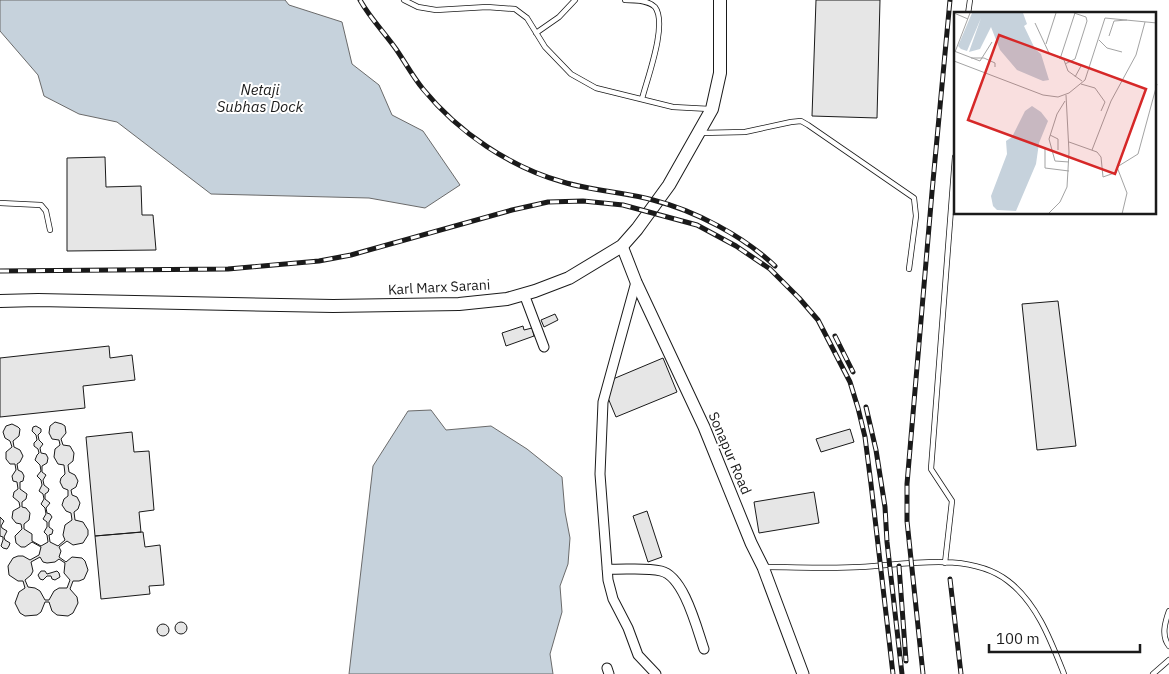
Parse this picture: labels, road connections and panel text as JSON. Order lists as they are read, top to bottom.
{
  "streets": {
    "main road": ["Karl Marx Sarani"],
    "street": ["Sonapur Road"]
  },
  "crossings": [
    ["Karl Marx Sarani", "Sonapur Road"]
  ],
  "water": ["Netaji Subhas Dock"],
  "scale_bar": "100 m"
}
